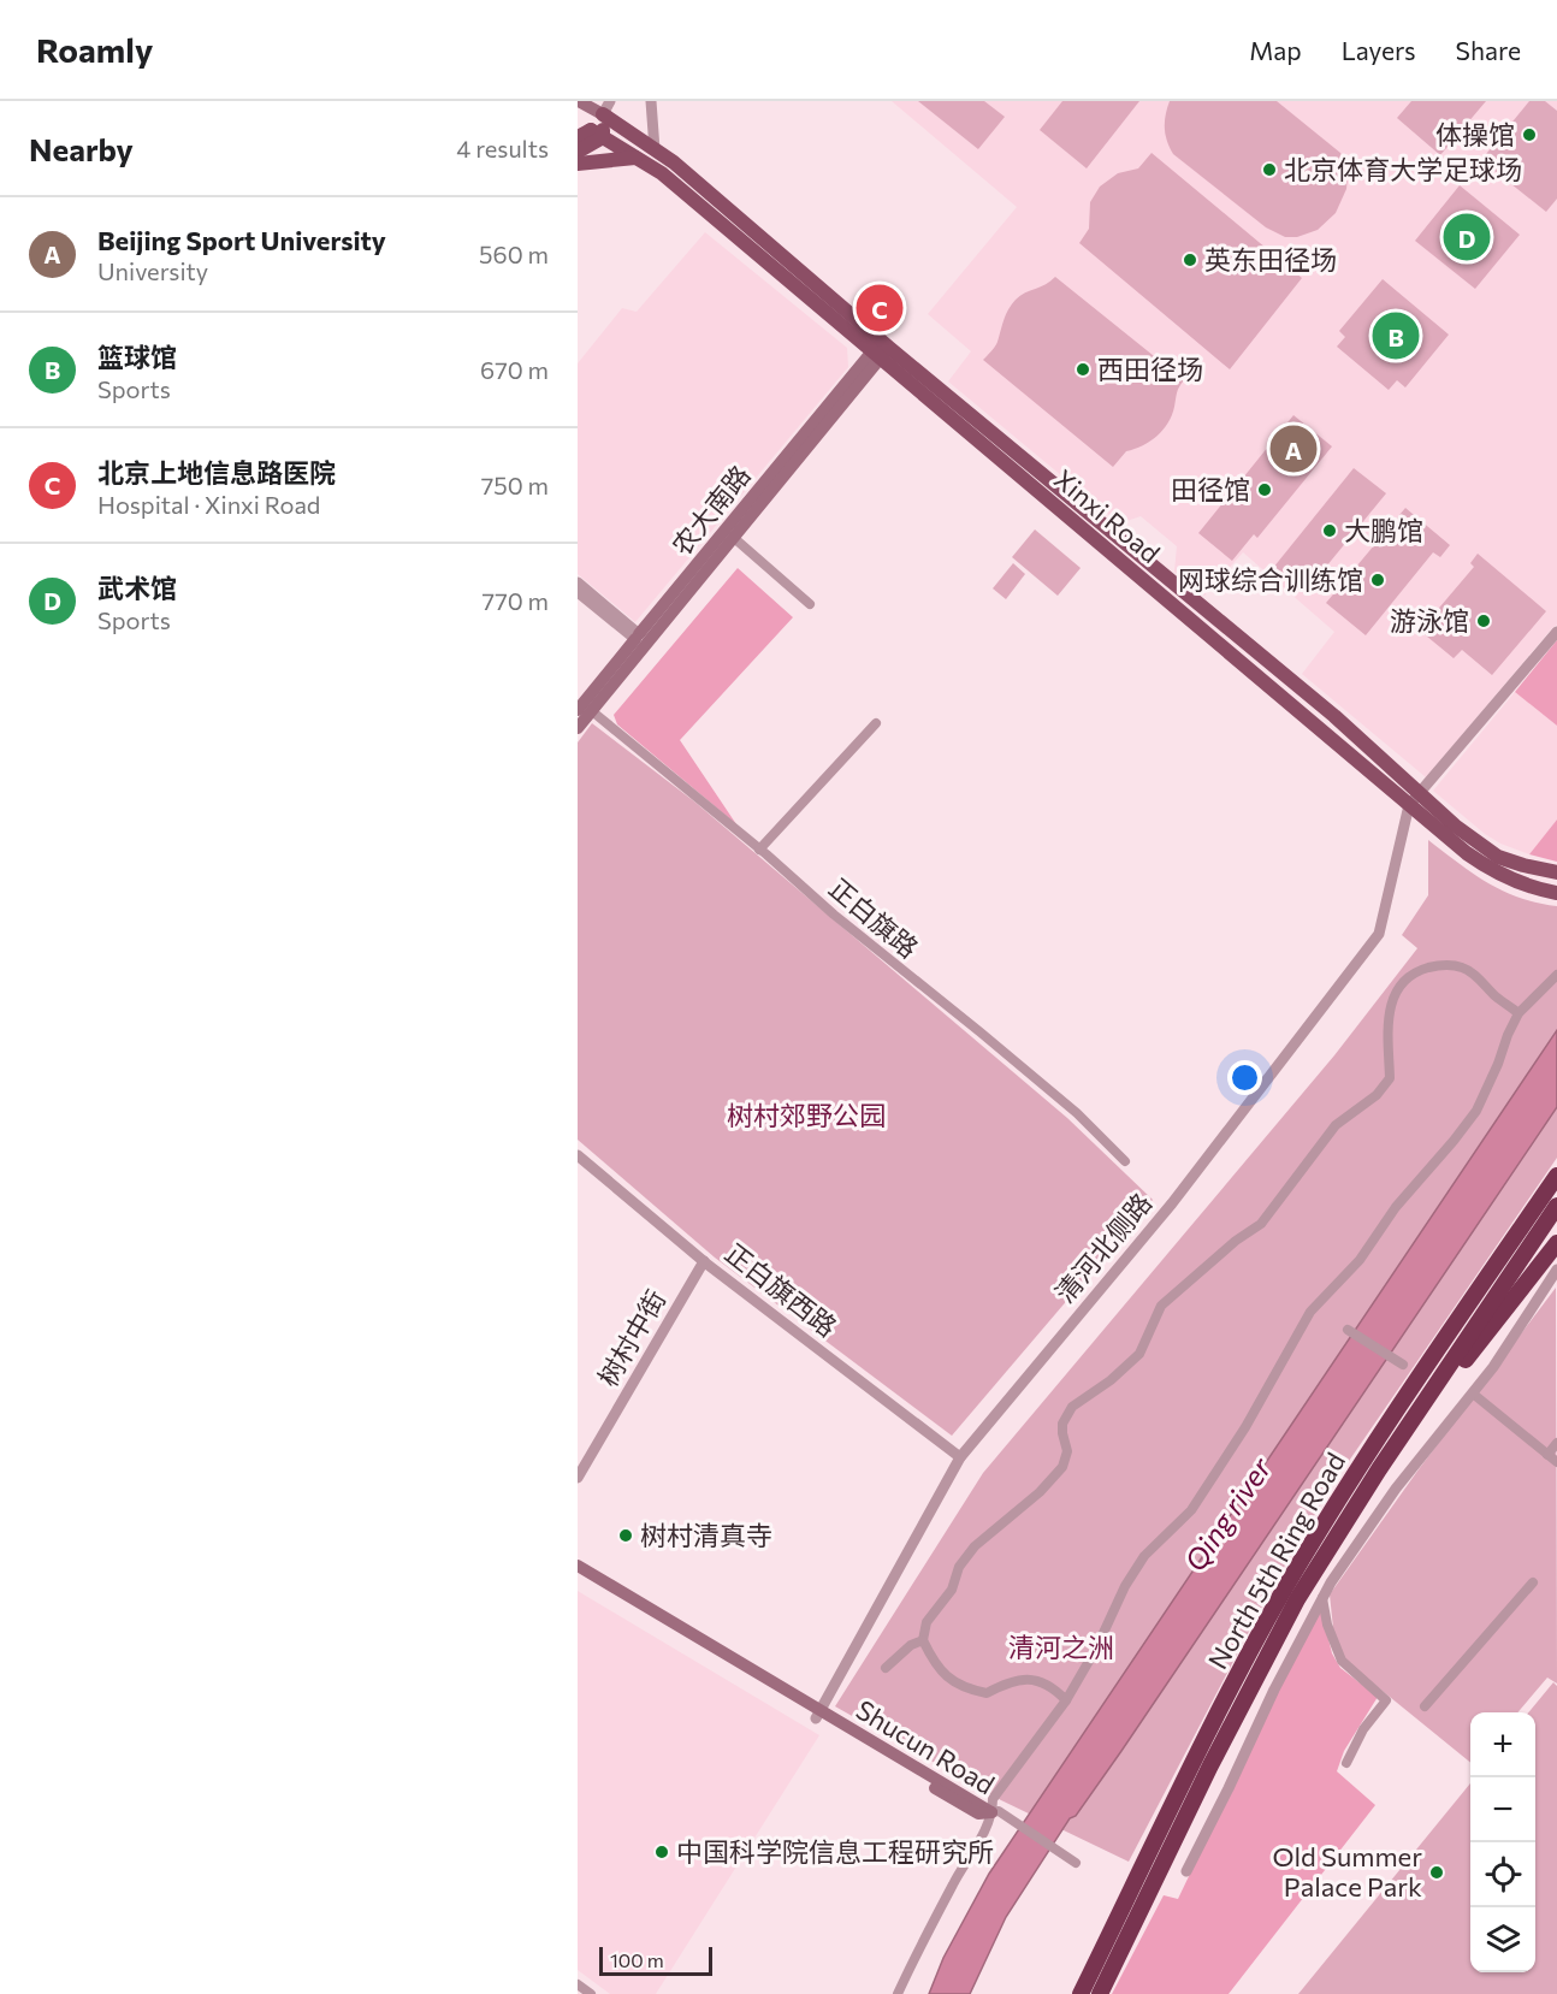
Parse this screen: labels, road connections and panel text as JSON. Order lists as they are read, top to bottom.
{
  "streets": {
    "highway": ["North 5th Ring Road"],
    "main road": ["农大南路", "Xinxi Road", "Shucun Road"],
    "street": [
      "正白旗路",
      "清河北侧路",
      "正白旗西路",
      "树村中街"
    ]
  },
  "crossings": [
    ["农大南路", "Xinxi Road"],
    ["农大南路", "正白旗路"],
    ["Xinxi Road", "清河北侧路"],
    ["清河北侧路", "正白旗西路"],
    ["清河北侧路", "Shucun Road"],
    ["正白旗西路", "树村中街"]
  ],
  "water": ["Qing river"],
  "parks": ["树村郊野公园", "清河之洲"],
  "places": [
    "体操馆",
    "北京体育大学足球场",
    "英东田径场",
    "西田径场",
    "田径馆",
    "大鹏馆",
    "网球综合训练馆",
    "游泳馆",
    "树村清真寺",
    "中国科学院信息工程研究所",
    "Old Summer Palace Park"
  ],
  "scale_bar": "100 m",
  "page": {
    "header": "Roamly",
    "nav": ["Map", "Layers", "Share"],
    "heading": ["Nearby", "4 results"],
    "list": [
      {
        "mark": "A",
        "name": "Beijing Sport University",
        "note": "University",
        "value": "560 m"
      },
      {
        "mark": "B",
        "name": "篮球馆",
        "note": "Sports",
        "value": "670 m"
      },
      {
        "mark": "C",
        "name": "北京上地信息路医院",
        "note": "Hospital · Xinxi Road",
        "value": "750 m"
      },
      {
        "mark": "D",
        "name": "武术馆",
        "note": "Sports",
        "value": "770 m"
      }
    ],
    "pins": [
      "D",
      "C",
      "B",
      "A"
    ],
    "map_buttons": ["+", "−"],
    "scale": "100 m"
  }
}
